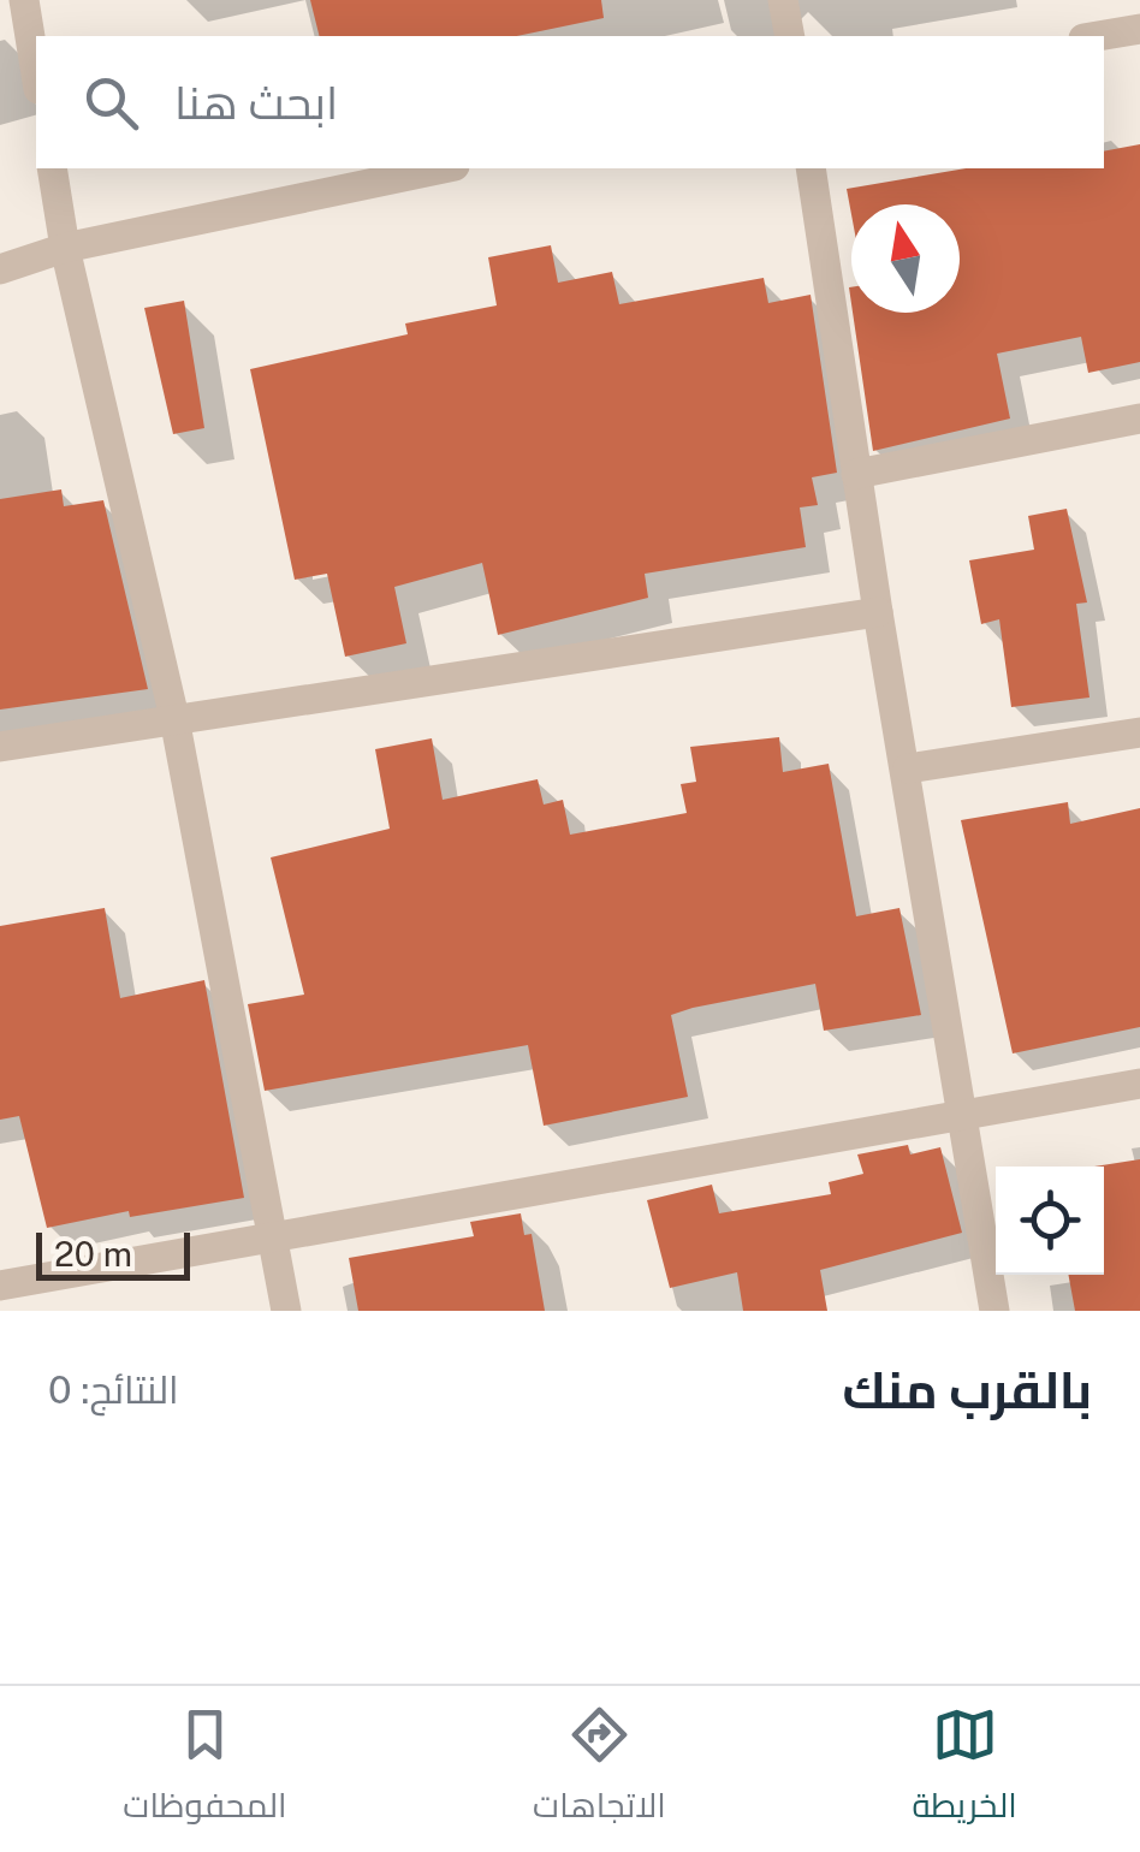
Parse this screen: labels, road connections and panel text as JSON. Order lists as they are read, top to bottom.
{
  "scale_bar": "20 m",
  "north": "top",
  "page": {
    "search": "ابحث هنا",
    "scale": "20 m",
    "heading": ["بالقرب منك", "النتائج: 0"],
    "nav": ["الخريطة", "الاتجاهات", "المحفوظات"]
  }
}
